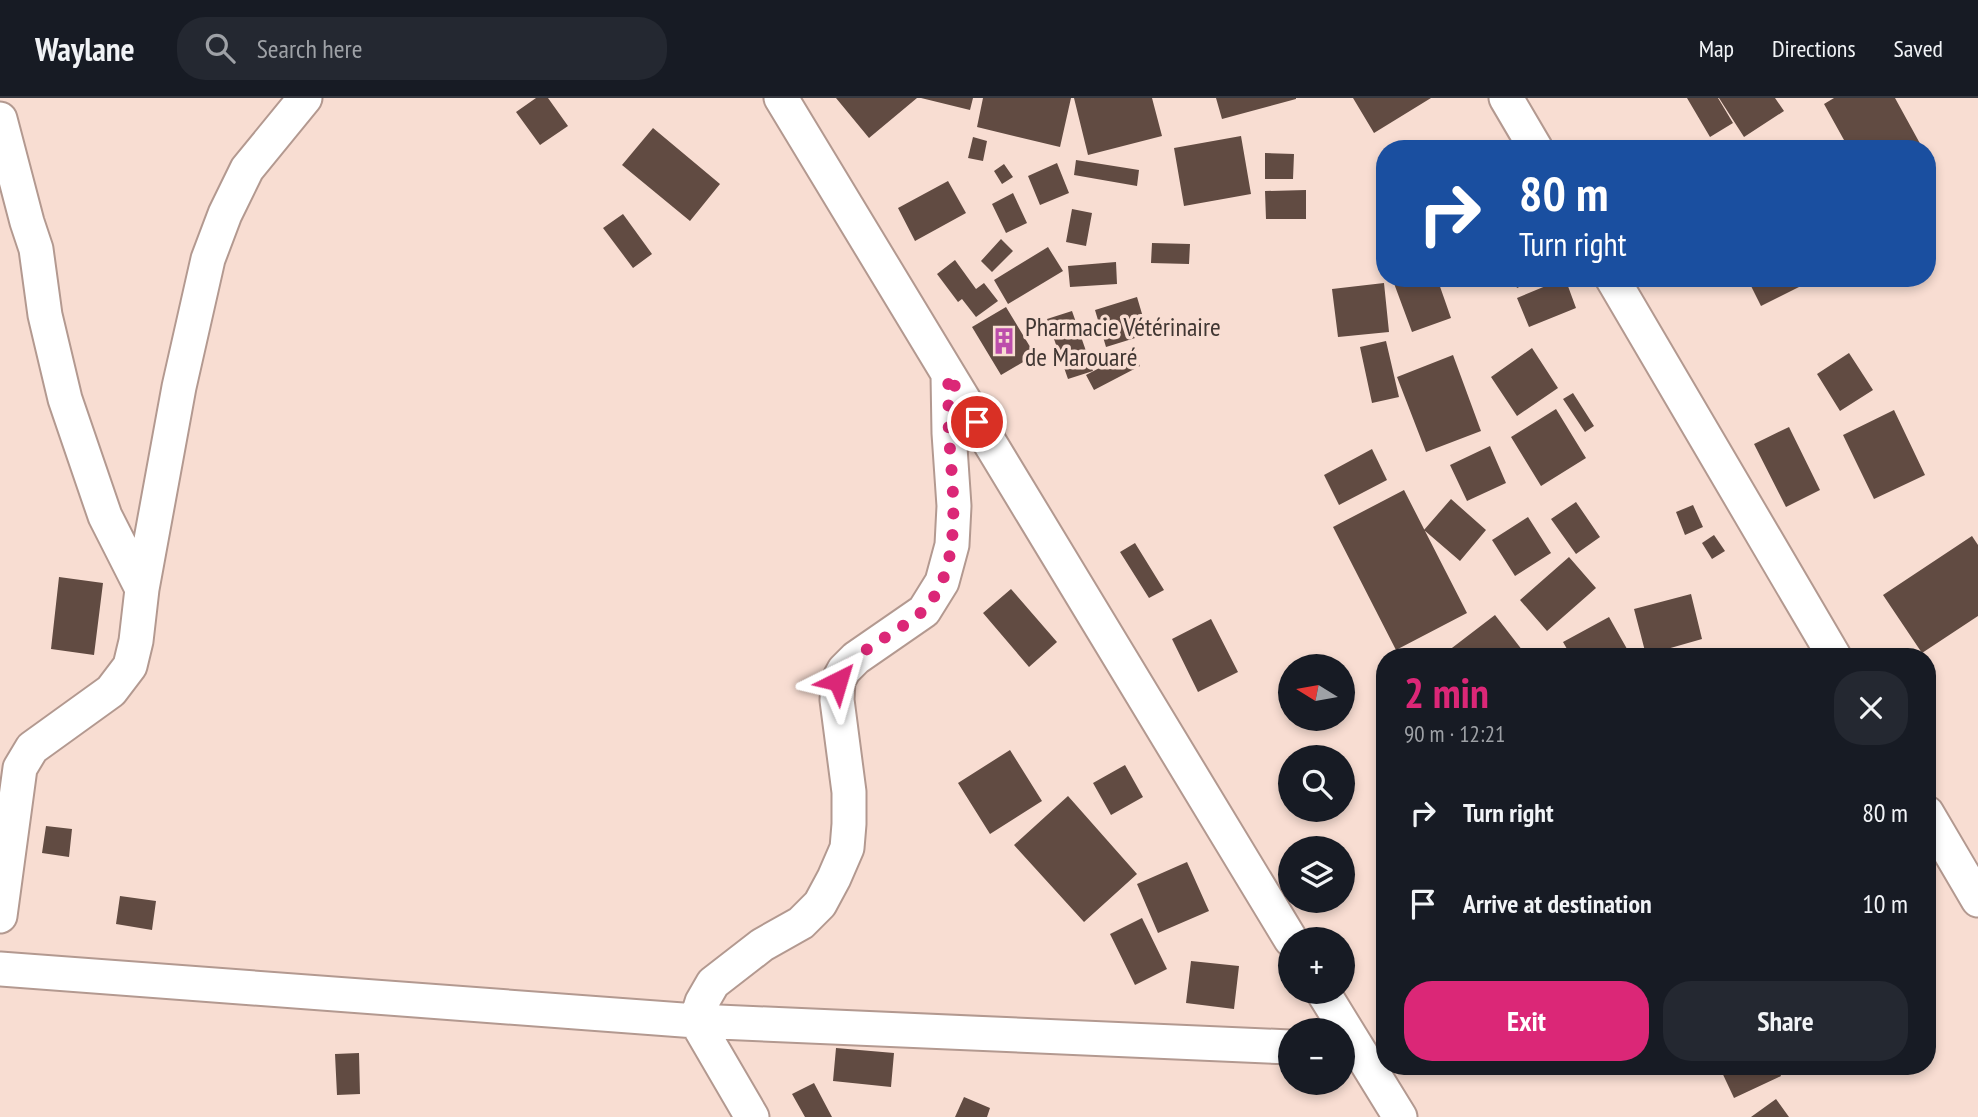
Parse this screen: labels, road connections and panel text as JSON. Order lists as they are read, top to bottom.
{
  "places": {
    "building": ["Pharmacie Vétérinaire de Marouaré"]
  },
  "north": "left",
  "page": {
    "header": "Waylane",
    "search": "Search here",
    "nav": ["Map", "Directions", "Saved"],
    "turn": ["80 m", "Turn right"],
    "heading": ["2 min", "90 m · 12:21"],
    "map_buttons": ["+", "−"],
    "list": [
      {
        "name": "Turn right",
        "value": "80 m"
      },
      {
        "name": "Arrive at destination",
        "value": "10 m"
      }
    ],
    "buttons": ["Exit", "Share"]
  }
}
